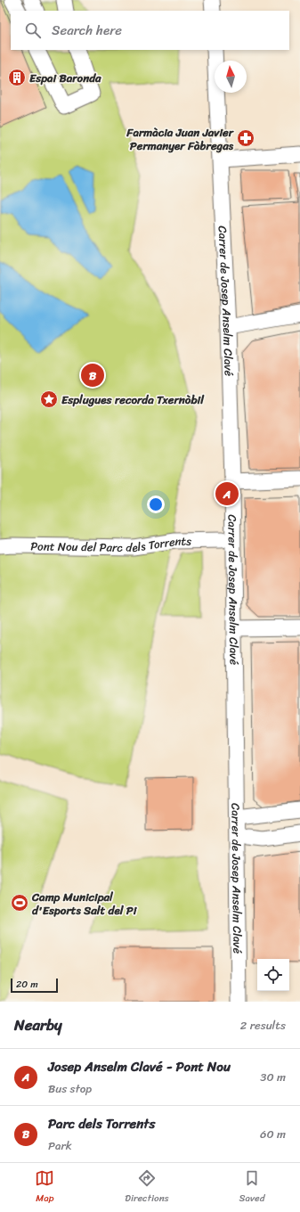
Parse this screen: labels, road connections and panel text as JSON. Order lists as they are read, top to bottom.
{
  "streets": {
    "street": ["Carrer de Josep Anselm Clavé", "Pont Nou del Parc dels Torrents"]
  },
  "places": {
    "building": ["Espai Baronda"],
    "pharmacy": ["Farmàcia Juan Javier Permanyer Fàbregas"],
    "place": ["Esplugues recorda Txernòbil"],
    "sports": ["Camp Municipal d'Esports Salt del Pi"]
  },
  "scale_bar": "20 m",
  "north": "top",
  "page": {
    "search": "Search here",
    "pins": ["B", "A"],
    "scale": "20 m",
    "heading": ["Nearby", "2 results"],
    "list": [
      {
        "mark": "A",
        "name": "Josep Anselm Clavé - Pont Nou",
        "note": "Bus stop",
        "value": "30 m"
      },
      {
        "mark": "B",
        "name": "Parc dels Torrents",
        "note": "Park",
        "value": "60 m"
      }
    ],
    "nav": ["Map", "Directions", "Saved"]
  }
}
